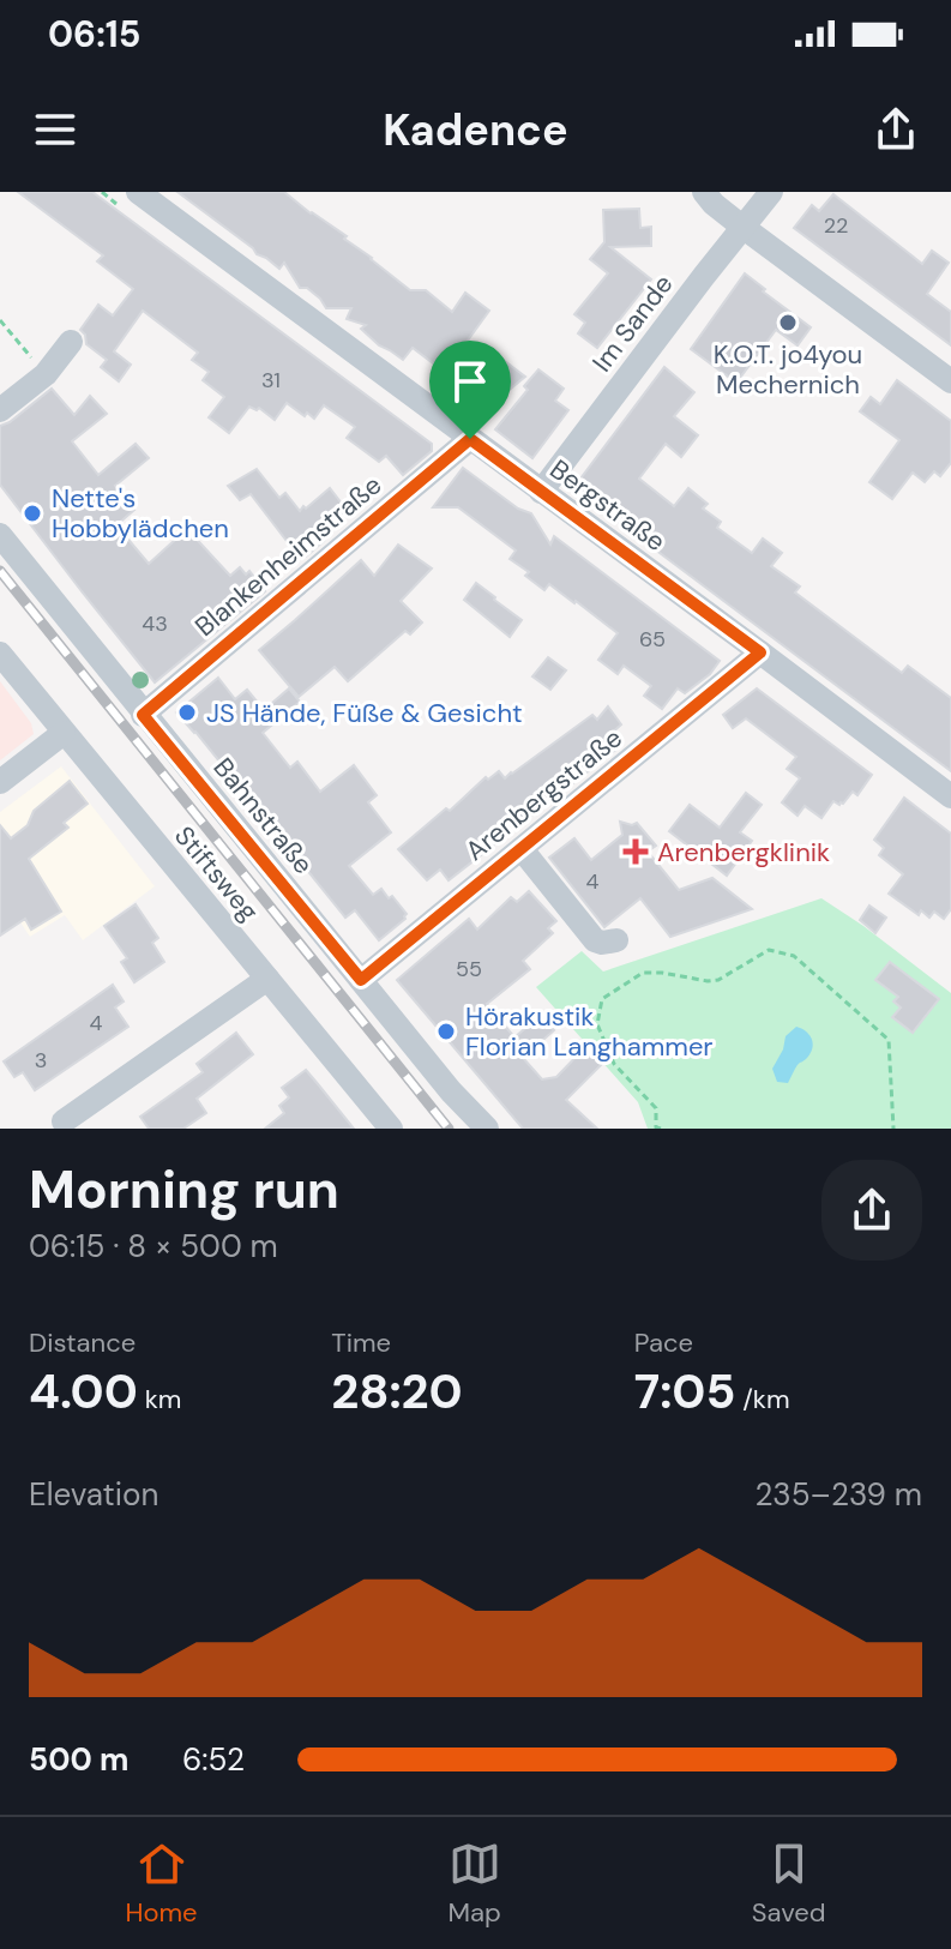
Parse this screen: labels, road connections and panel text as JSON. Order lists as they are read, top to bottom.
{
  "streets": {
    "street": [
      "Im Sande",
      "Bergstraße",
      "Blankenheimstraße",
      "Arenbergstraße",
      "Bahnstraße",
      "Stiftsweg"
    ]
  },
  "crossings": [
    ["Im Sande", "Bergstraße"],
    ["Bergstraße", "Blankenheimstraße"],
    ["Bergstraße", "Arenbergstraße"],
    ["Blankenheimstraße", "Bahnstraße"],
    ["Arenbergstraße", "Bahnstraße"]
  ],
  "places": {
    "other": [
      "K.O.T. jo4you Mechernich",
      "Nette's Hobbylädchen",
      "JS Hände, Füße & Gesicht",
      "Hörakustik Florian Langhammer"
    ],
    "health": ["Arenbergklinik"]
  },
  "house_numbers": [
    "22",
    "31",
    "43",
    "65",
    "4",
    "55",
    "4",
    "3"
  ],
  "page": {
    "status": "06:15",
    "header": "Kadence",
    "heading": ["Morning run", "06:15 · 8 × 500 m"],
    "stats": [
      ["Distance", "4.00 km"],
      ["Time", "28:20"],
      ["Pace", "7:05 /km"]
    ],
    "chart": ["Elevation", "235–239 m"],
    "list": [
      {
        "name": "500 m",
        "note": "6:52"
      }
    ],
    "tabs": ["Home", "Map", "Saved"]
  }
}
